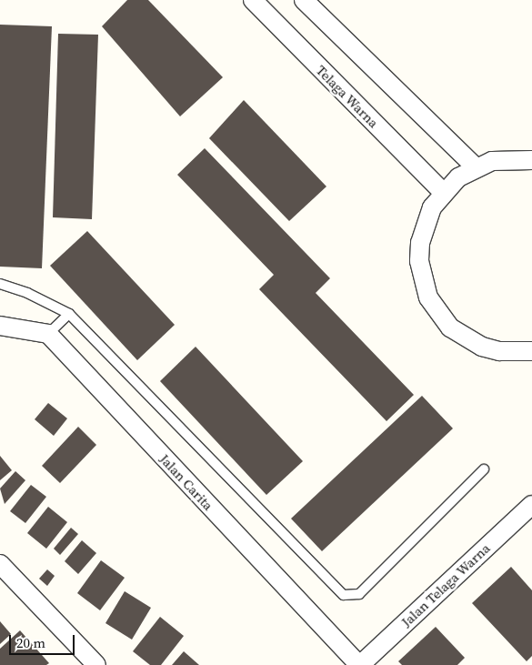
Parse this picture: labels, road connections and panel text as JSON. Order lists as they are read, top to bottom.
{
  "streets": {
    "street": ["Telaga Warna", "Jalan Carita", "Jalan Telaga Warna"]
  },
  "crossings": [
    ["Jalan Carita", "Jalan Telaga Warna"]
  ],
  "scale_bar": "20 m"
}
